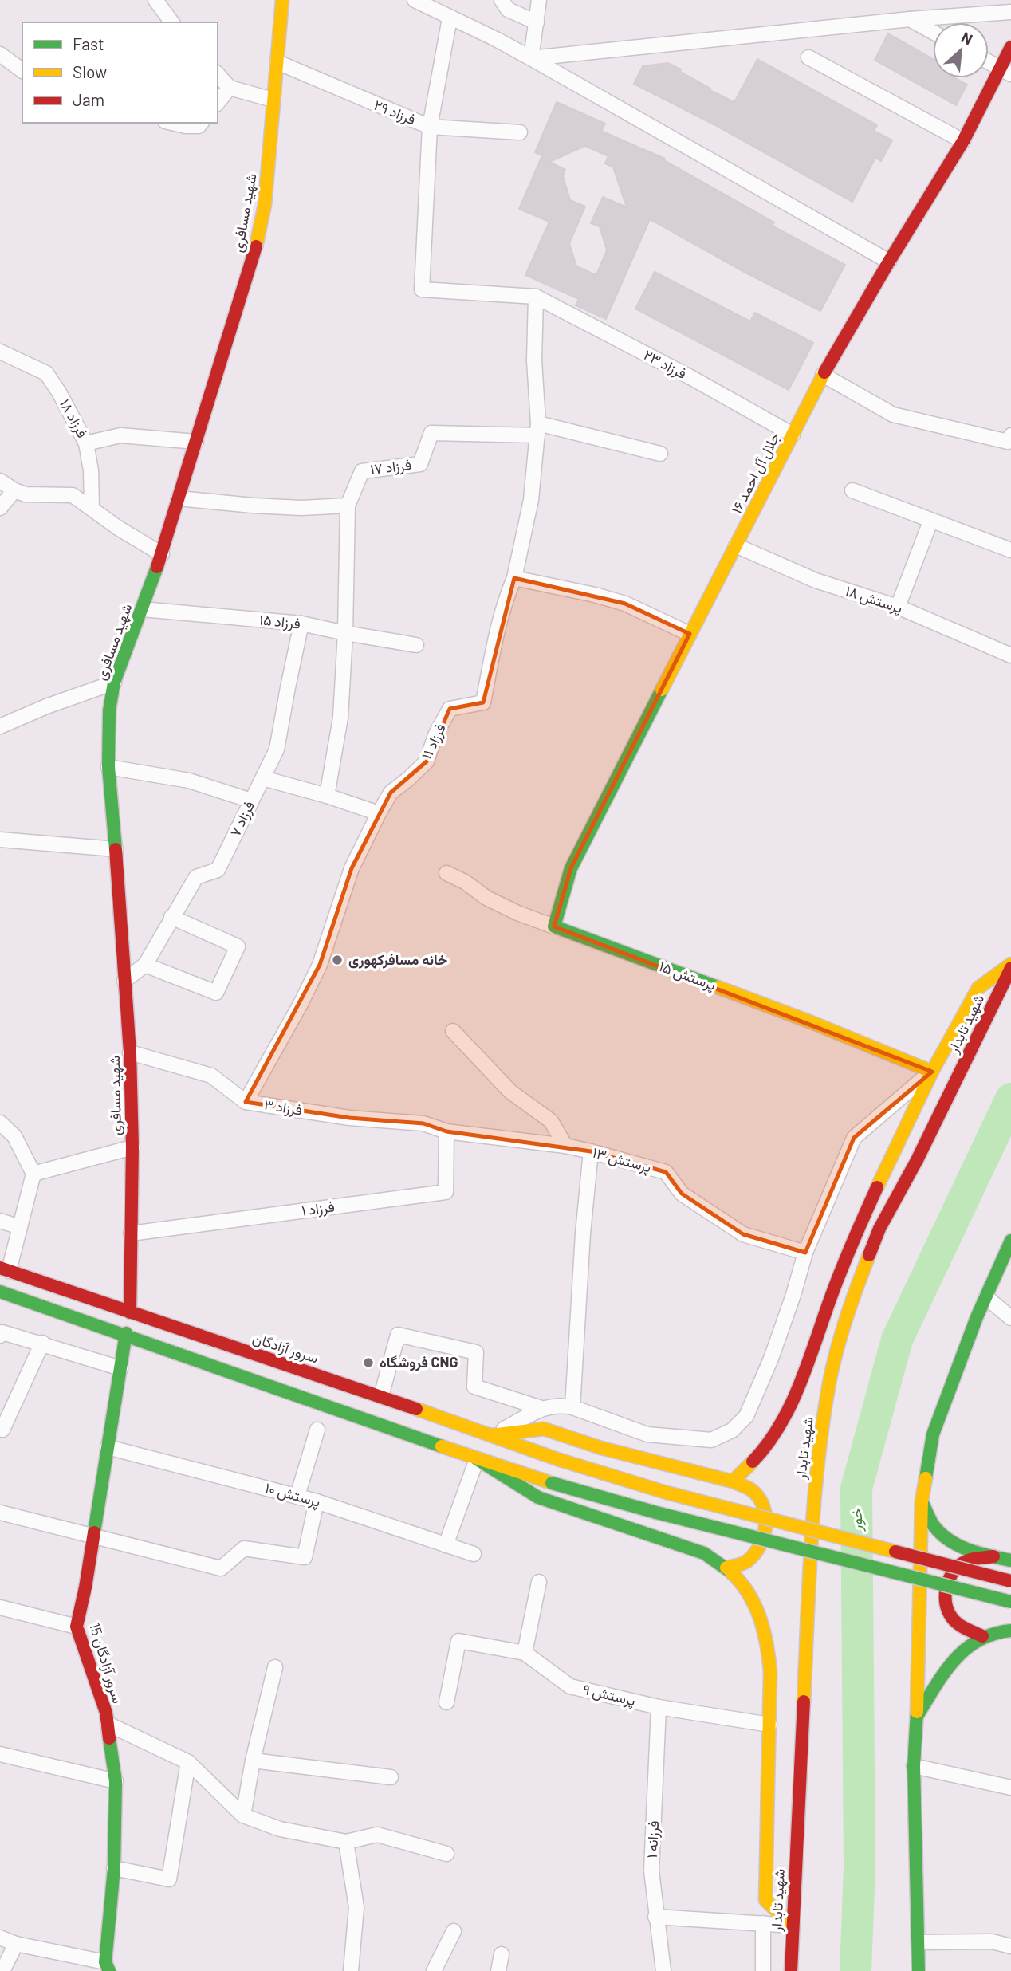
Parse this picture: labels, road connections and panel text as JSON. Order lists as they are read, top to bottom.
{
  "streets": {
    "street": [
      "فرزاد ۲۹",
      "شهید مسافری",
      "فرزاد ۲۳",
      "فرزاد ۱۸",
      "فرزاد ۱۷",
      "جلال آل احمد ۱۶",
      "پرستش ۱۸",
      "فرزاد ۱۵",
      "فرزاد ۱۱",
      "فرزاد ۷",
      "پرستش ۱۵",
      "شهید تابدار",
      "فرزاد ۳",
      "پرستش ۱۳",
      "فرزاد ۱",
      "سرور آزادگان",
      "پرستش ۱۰",
      "سرور آزادگان 15",
      "پرستش ۹",
      "فرزانه ۱"
    ]
  },
  "crossings": [
    ["فرزاد ۲۹", "شهید مسافری"],
    ["فرزاد ۲۹", "فرزاد ۲۳"],
    ["شهید مسافری", "فرزاد ۱۸"],
    ["شهید مسافری", "فرزاد ۱۵"],
    ["شهید مسافری", "فرزاد ۷"],
    ["شهید مسافری", "فرزاد ۳"],
    ["شهید مسافری", "فرزاد ۱"],
    ["شهید مسافری", "سرور آزادگان"],
    ["فرزاد ۲۳", "جلال آل احمد ۱۶"],
    ["جلال آل احمد ۱۶", "پرستش ۱۸"],
    ["جلال آل احمد ۱۶", "پرستش ۱۵"],
    ["فرزاد ۱۵", "فرزاد ۷"],
    ["فرزاد ۳", "پرستش ۱۳"],
    ["فرزاد ۳", "فرزاد ۱"],
    ["پرستش ۱۳", "فرزاد ۱"],
    ["پرستش ۱۰", "سرور آزادگان 15"],
    ["پرستش ۹", "فرزانه ۱"]
  ],
  "water": ["خور"],
  "places": ["خانه مسافرکهوری", "فروشگاه CNG"],
  "legend": ["Fast", "Slow", "Jam"],
  "north": "top right"
}
